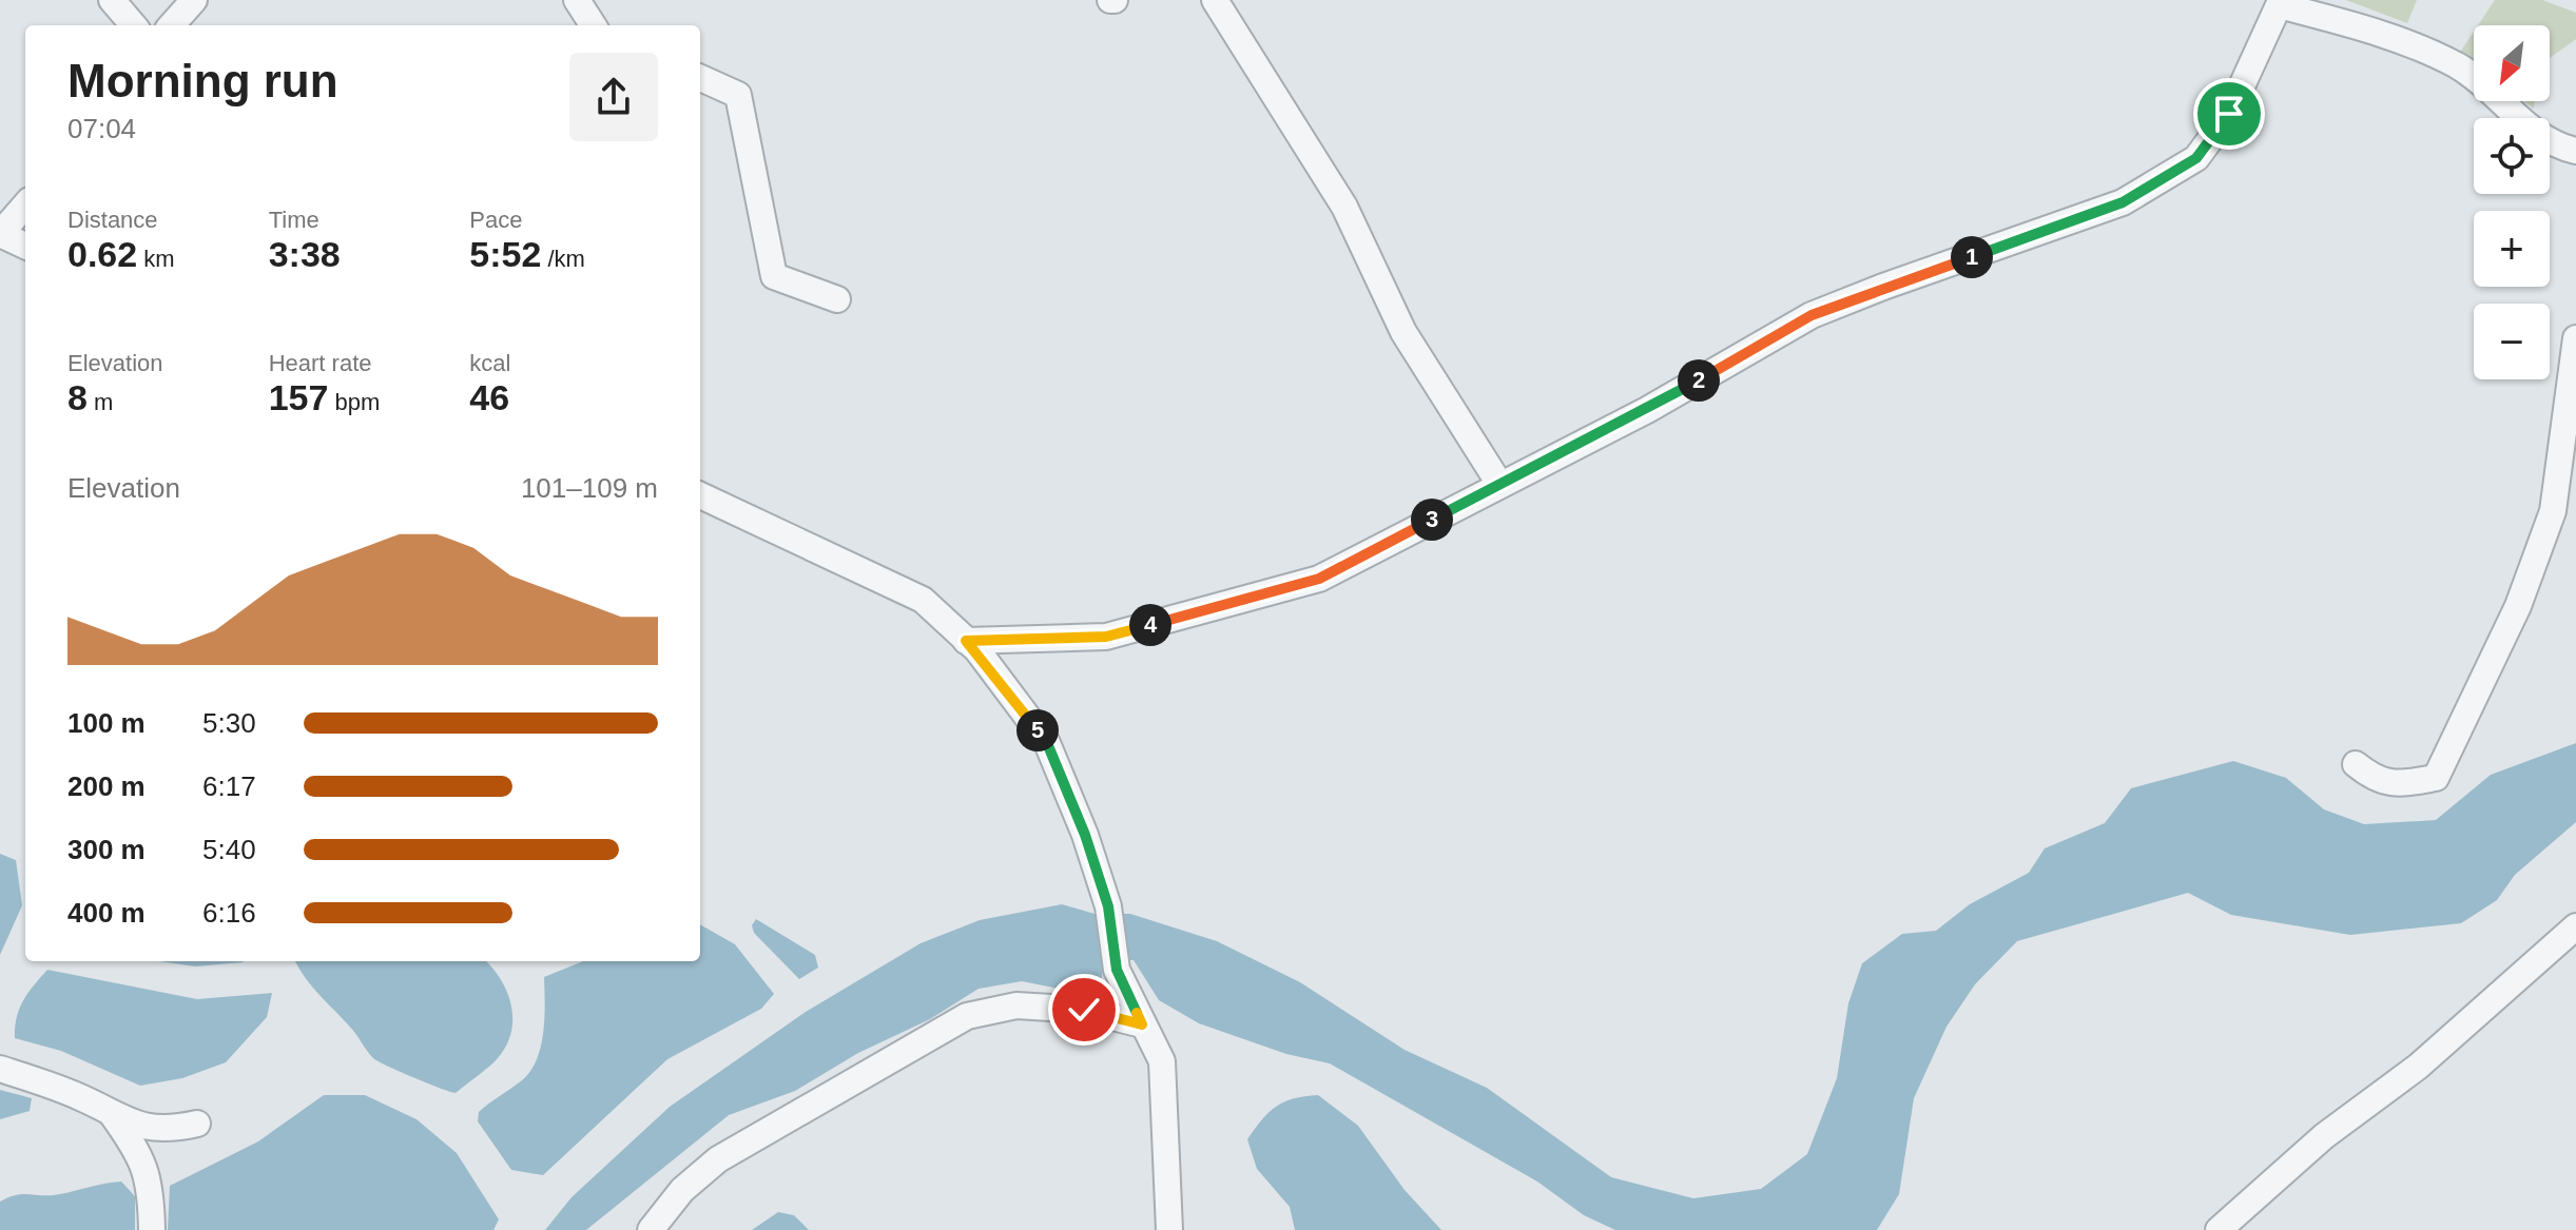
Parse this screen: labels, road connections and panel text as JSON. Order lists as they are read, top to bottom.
{
  "north": "bottom left",
  "page": {
    "map_buttons": ["+", "−"],
    "heading": ["Morning run", "07:04"],
    "stats": [
      ["Distance", "0.62 km"],
      ["Time", "3:38"],
      ["Pace", "5:52 /km"],
      ["Elevation", "8 m"],
      ["Heart rate", "157 bpm"],
      ["kcal", "46"]
    ],
    "pins": [
      "1",
      "2",
      "3",
      "4",
      "5"
    ],
    "chart": ["Elevation", "101–109 m"],
    "list": [
      {
        "name": "100 m",
        "note": "5:30"
      },
      {
        "name": "200 m",
        "note": "6:17"
      },
      {
        "name": "300 m",
        "note": "5:40"
      },
      {
        "name": "400 m",
        "note": "6:16"
      }
    ]
  }
}
